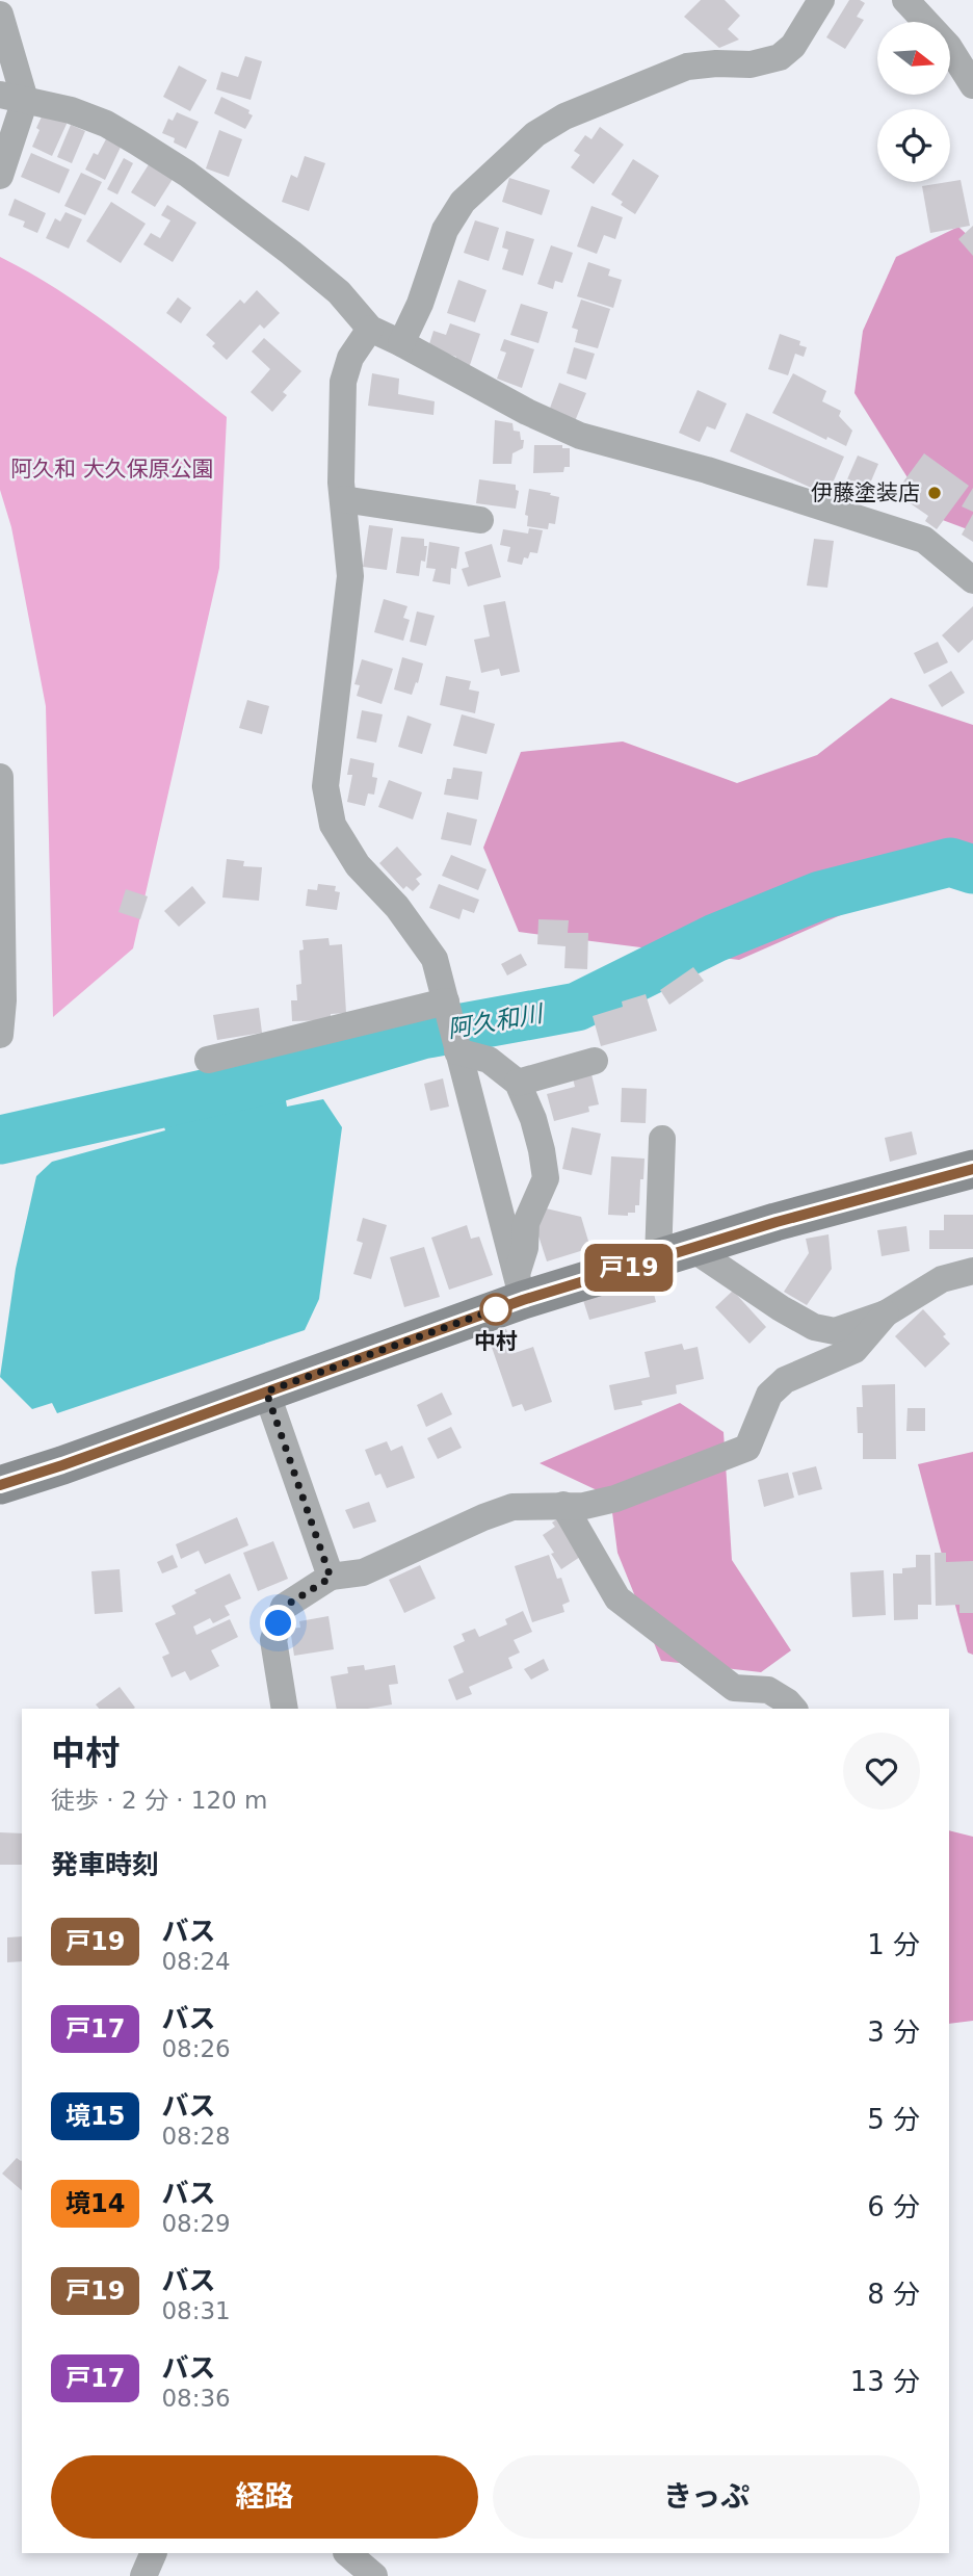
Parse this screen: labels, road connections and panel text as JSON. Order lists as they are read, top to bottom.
{
  "water": ["阿久和川"],
  "parks": ["阿久和 大久保原公園"],
  "places": ["伊藤塗装店", "中村"],
  "lines": ["bus line 戸19"],
  "north": "right",
  "page": {
    "on_map": "戸19",
    "heading": [
      ["中村", "徒歩 · 2 分 · 120 m"],
      "発車時刻"
    ],
    "list": [
      {
        "mark": "戸19",
        "name": "バス",
        "note": "08:24",
        "value": "1 分"
      },
      {
        "mark": "戸17",
        "name": "バス",
        "note": "08:26",
        "value": "3 分"
      },
      {
        "mark": "境15",
        "name": "バス",
        "note": "08:28",
        "value": "5 分"
      },
      {
        "mark": "境14",
        "name": "バス",
        "note": "08:29",
        "value": "6 分"
      },
      {
        "mark": "戸19",
        "name": "バス",
        "note": "08:31",
        "value": "8 分"
      },
      {
        "mark": "戸17",
        "name": "バス",
        "note": "08:36",
        "value": "13 分"
      }
    ],
    "buttons": ["経路", "きっぷ"]
  }
}
